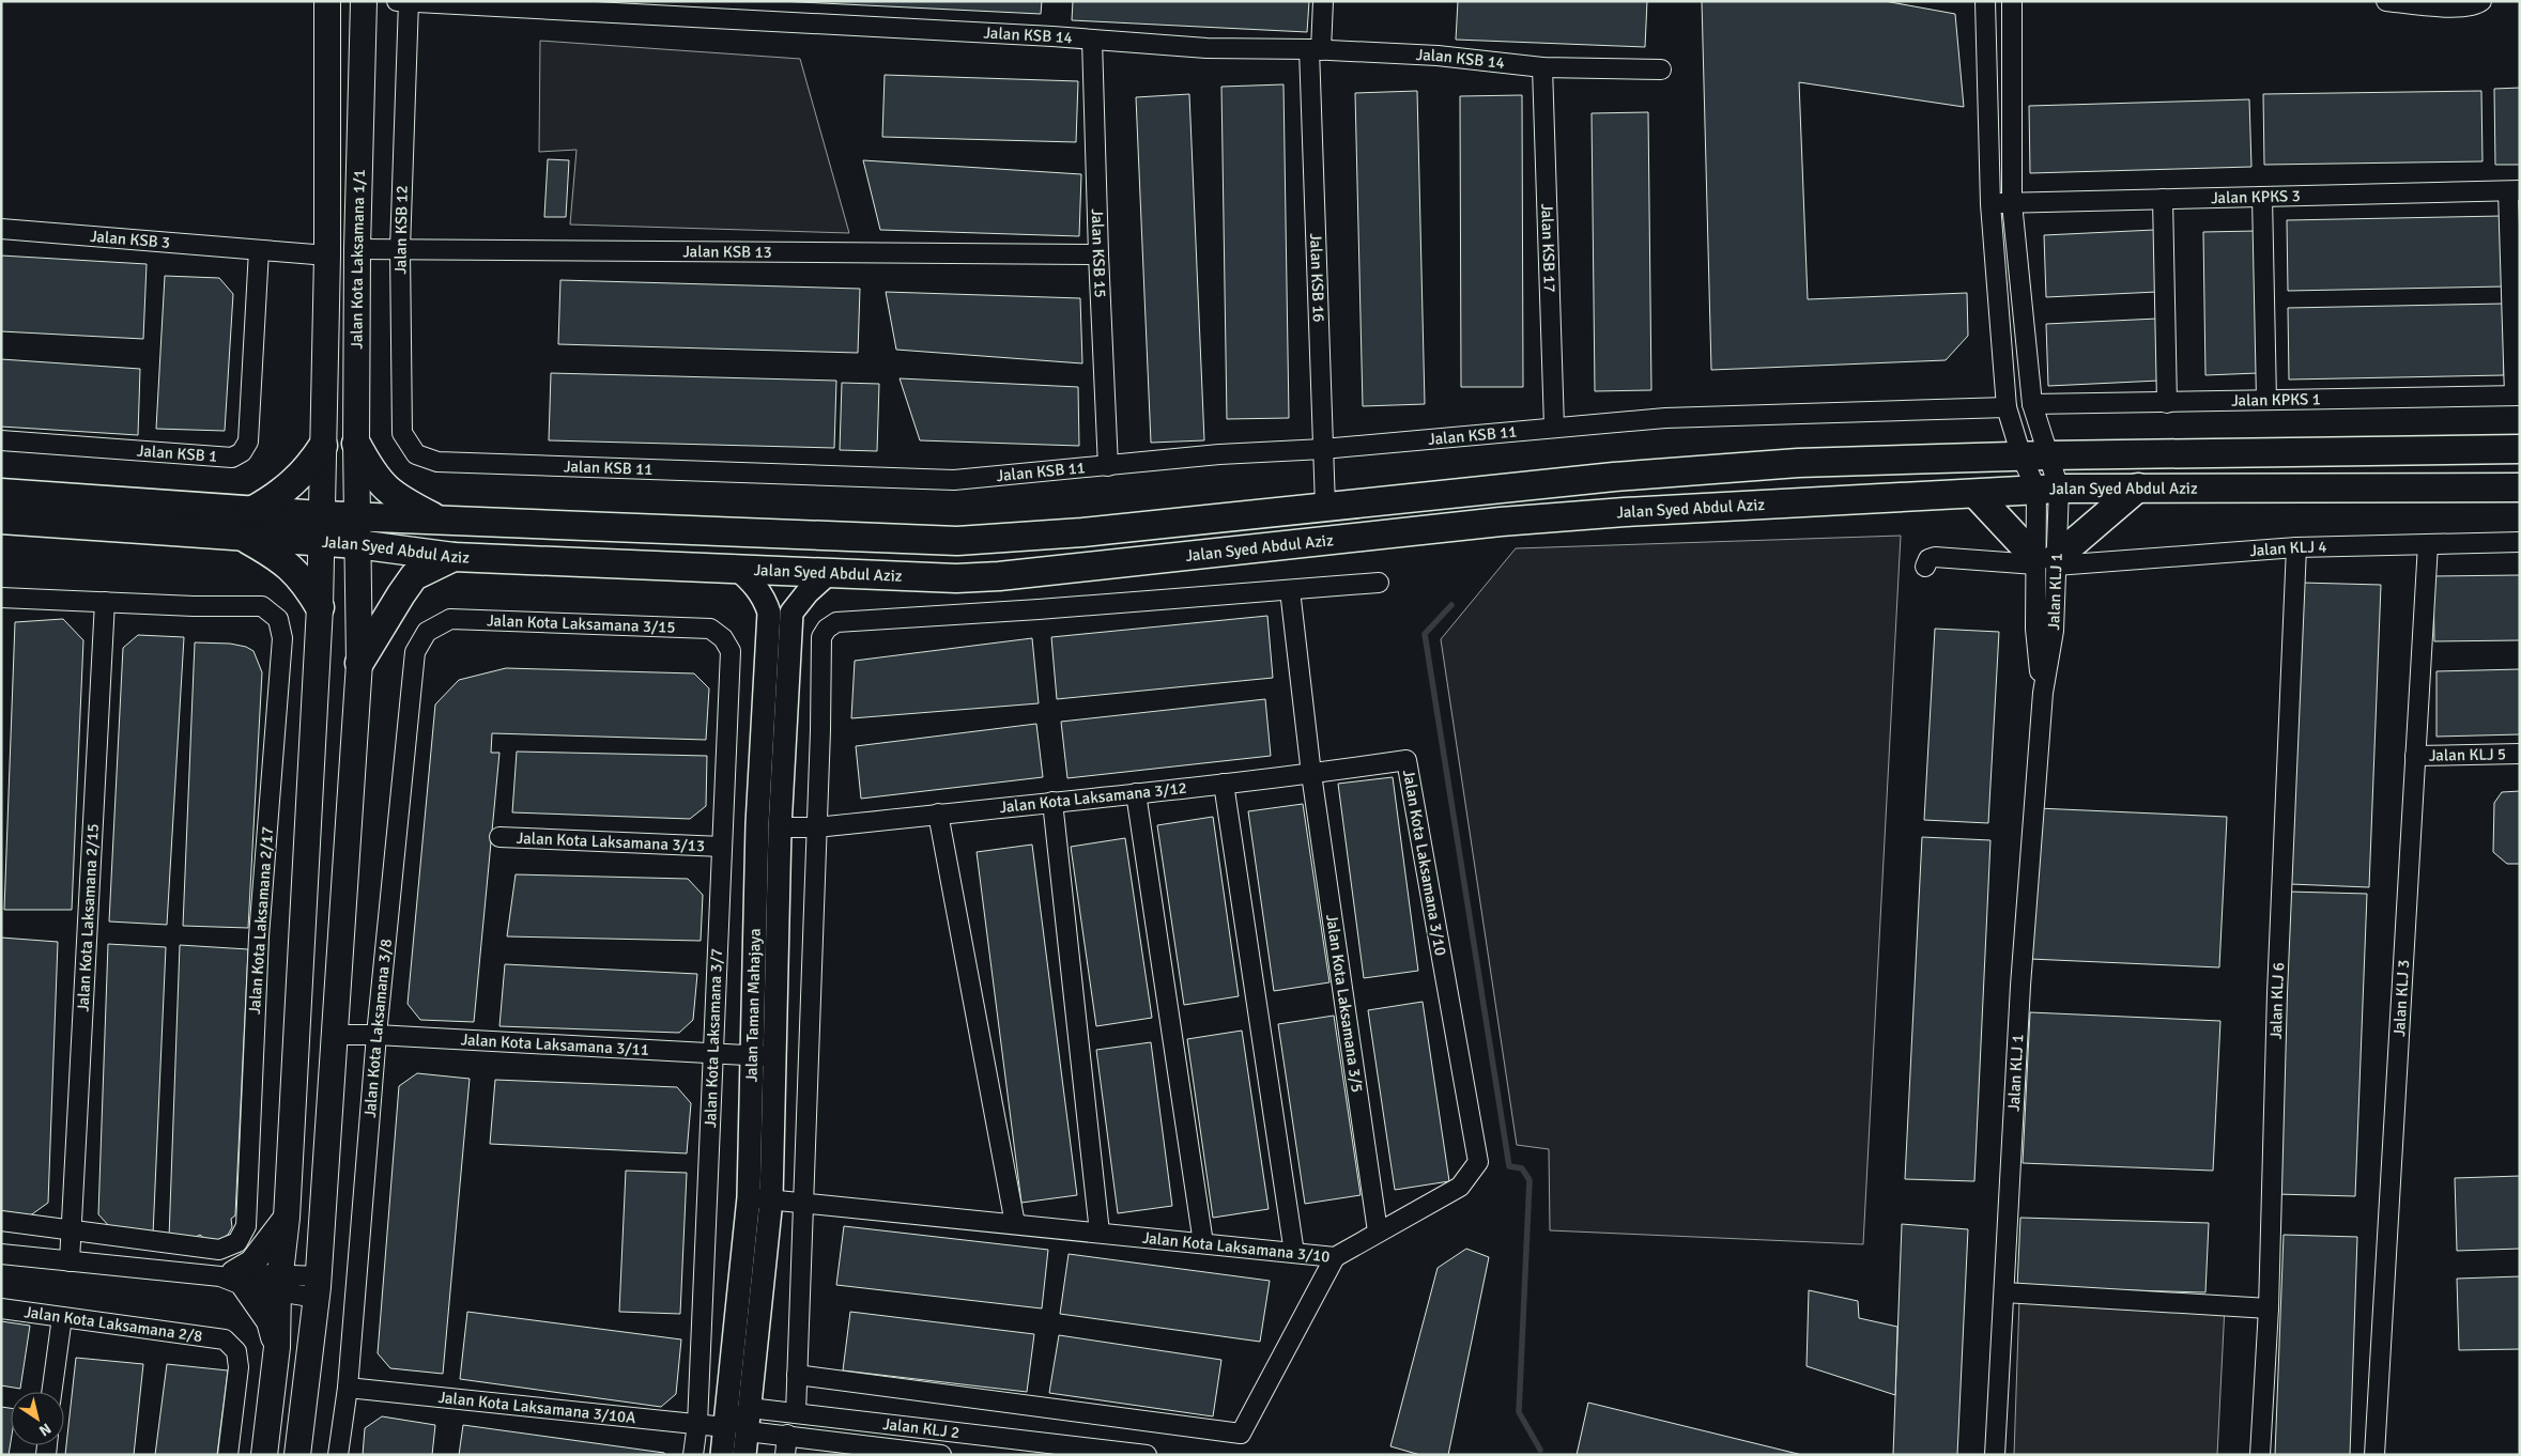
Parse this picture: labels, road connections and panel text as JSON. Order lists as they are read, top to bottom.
{
  "streets": {
    "main road": ["Jalan Kota Laksamana 1/1", "Jalan Syed Abdul Aziz"],
    "street": [
      "Jalan KSB 14",
      "Jalan KPKS 3",
      "Jalan KSB 12",
      "Jalan KSB 3",
      "Jalan KSB 17",
      "Jalan KSB 13",
      "Jalan KSB 15",
      "Jalan KSB 16",
      "Jalan KPKS 1",
      "Jalan KSB 11",
      "Jalan KSB 1",
      "Jalan KLJ 4",
      "Jalan KLJ 1",
      "Jalan Kota Laksamana 3/15",
      "Jalan KLJ 5",
      "Jalan Kota Laksamana 3/12",
      "Jalan Kota Laksamana 3/13",
      "Jalan Kota Laksamana 3/10",
      "Jalan Kota Laksamana 2/15",
      "Jalan Kota Laksamana 2/17",
      "Jalan KLJ 3",
      "Jalan KLJ 6",
      "Jalan Kota Laksamana 3/5",
      "Jalan Taman Mahajaya",
      "Jalan Kota Laksamana 3/8",
      "Jalan Kota Laksamana 3/7",
      "Jalan Kota Laksamana 3/11",
      "Jalan Kota Laksamana 2/8",
      "Jalan Kota Laksamana 3/10A",
      "Jalan KLJ 2"
    ]
  },
  "crossings": [
    ["Jalan KSB 14", "Jalan KSB 12"],
    ["Jalan KSB 14", "Jalan KSB 17"],
    ["Jalan KSB 14", "Jalan KSB 15"],
    ["Jalan KSB 14", "Jalan KSB 16"],
    ["Jalan KSB 12", "Jalan KSB 13"],
    ["Jalan KSB 12", "Jalan KSB 11"],
    ["Jalan KSB 3", "Jalan Kota Laksamana 1/1"],
    ["Jalan KSB 3", "Jalan KSB 1"],
    ["Jalan KSB 17", "Jalan KSB 11"],
    ["Jalan KSB 13", "Jalan KSB 15"],
    ["Jalan KSB 13", "Jalan Kota Laksamana 1/1"],
    ["Jalan KSB 15", "Jalan KSB 11"],
    ["Jalan Kota Laksamana 1/1", "Jalan Syed Abdul Aziz"],
    ["Jalan Kota Laksamana 1/1", "Jalan Kota Laksamana 3/11"],
    ["Jalan KSB 16", "Jalan KSB 11"],
    ["Jalan KSB 16", "Jalan Syed Abdul Aziz"],
    ["Jalan Syed Abdul Aziz", "Jalan KLJ 1"],
    ["Jalan Syed Abdul Aziz", "Jalan Taman Mahajaya"],
    ["Jalan KLJ 4", "Jalan KLJ 1"],
    ["Jalan KLJ 4", "Jalan KLJ 3"],
    ["Jalan KLJ 4", "Jalan KLJ 6"],
    ["Jalan Kota Laksamana 3/15", "Jalan Kota Laksamana 3/8"],
    ["Jalan Kota Laksamana 3/15", "Jalan Kota Laksamana 3/7"],
    ["Jalan KLJ 5", "Jalan KLJ 3"],
    ["Jalan Kota Laksamana 3/12", "Jalan Kota Laksamana 3/10"],
    ["Jalan Kota Laksamana 3/12", "Jalan Kota Laksamana 3/5"],
    ["Jalan Kota Laksamana 3/12", "Jalan Taman Mahajaya"],
    ["Jalan Kota Laksamana 3/13", "Jalan Kota Laksamana 3/7"],
    ["Jalan Kota Laksamana 3/10", "Jalan Kota Laksamana 3/5"],
    ["Jalan Kota Laksamana 3/10", "Jalan Taman Mahajaya"],
    ["Jalan Kota Laksamana 2/15", "Jalan Kota Laksamana 2/17"],
    ["Jalan Taman Mahajaya", "Jalan Kota Laksamana 3/11"],
    ["Jalan Taman Mahajaya", "Jalan Kota Laksamana 3/10A"],
    ["Jalan Taman Mahajaya", "Jalan KLJ 2"],
    ["Jalan Kota Laksamana 3/8", "Jalan Kota Laksamana 3/11"],
    ["Jalan Kota Laksamana 3/8", "Jalan Kota Laksamana 3/10A"],
    ["Jalan Kota Laksamana 3/7", "Jalan Kota Laksamana 3/11"],
    ["Jalan Kota Laksamana 3/7", "Jalan Kota Laksamana 3/10A"],
    ["Jalan Kota Laksamana 3/10A", "Jalan KLJ 2"]
  ],
  "north": "bottom right"
}
